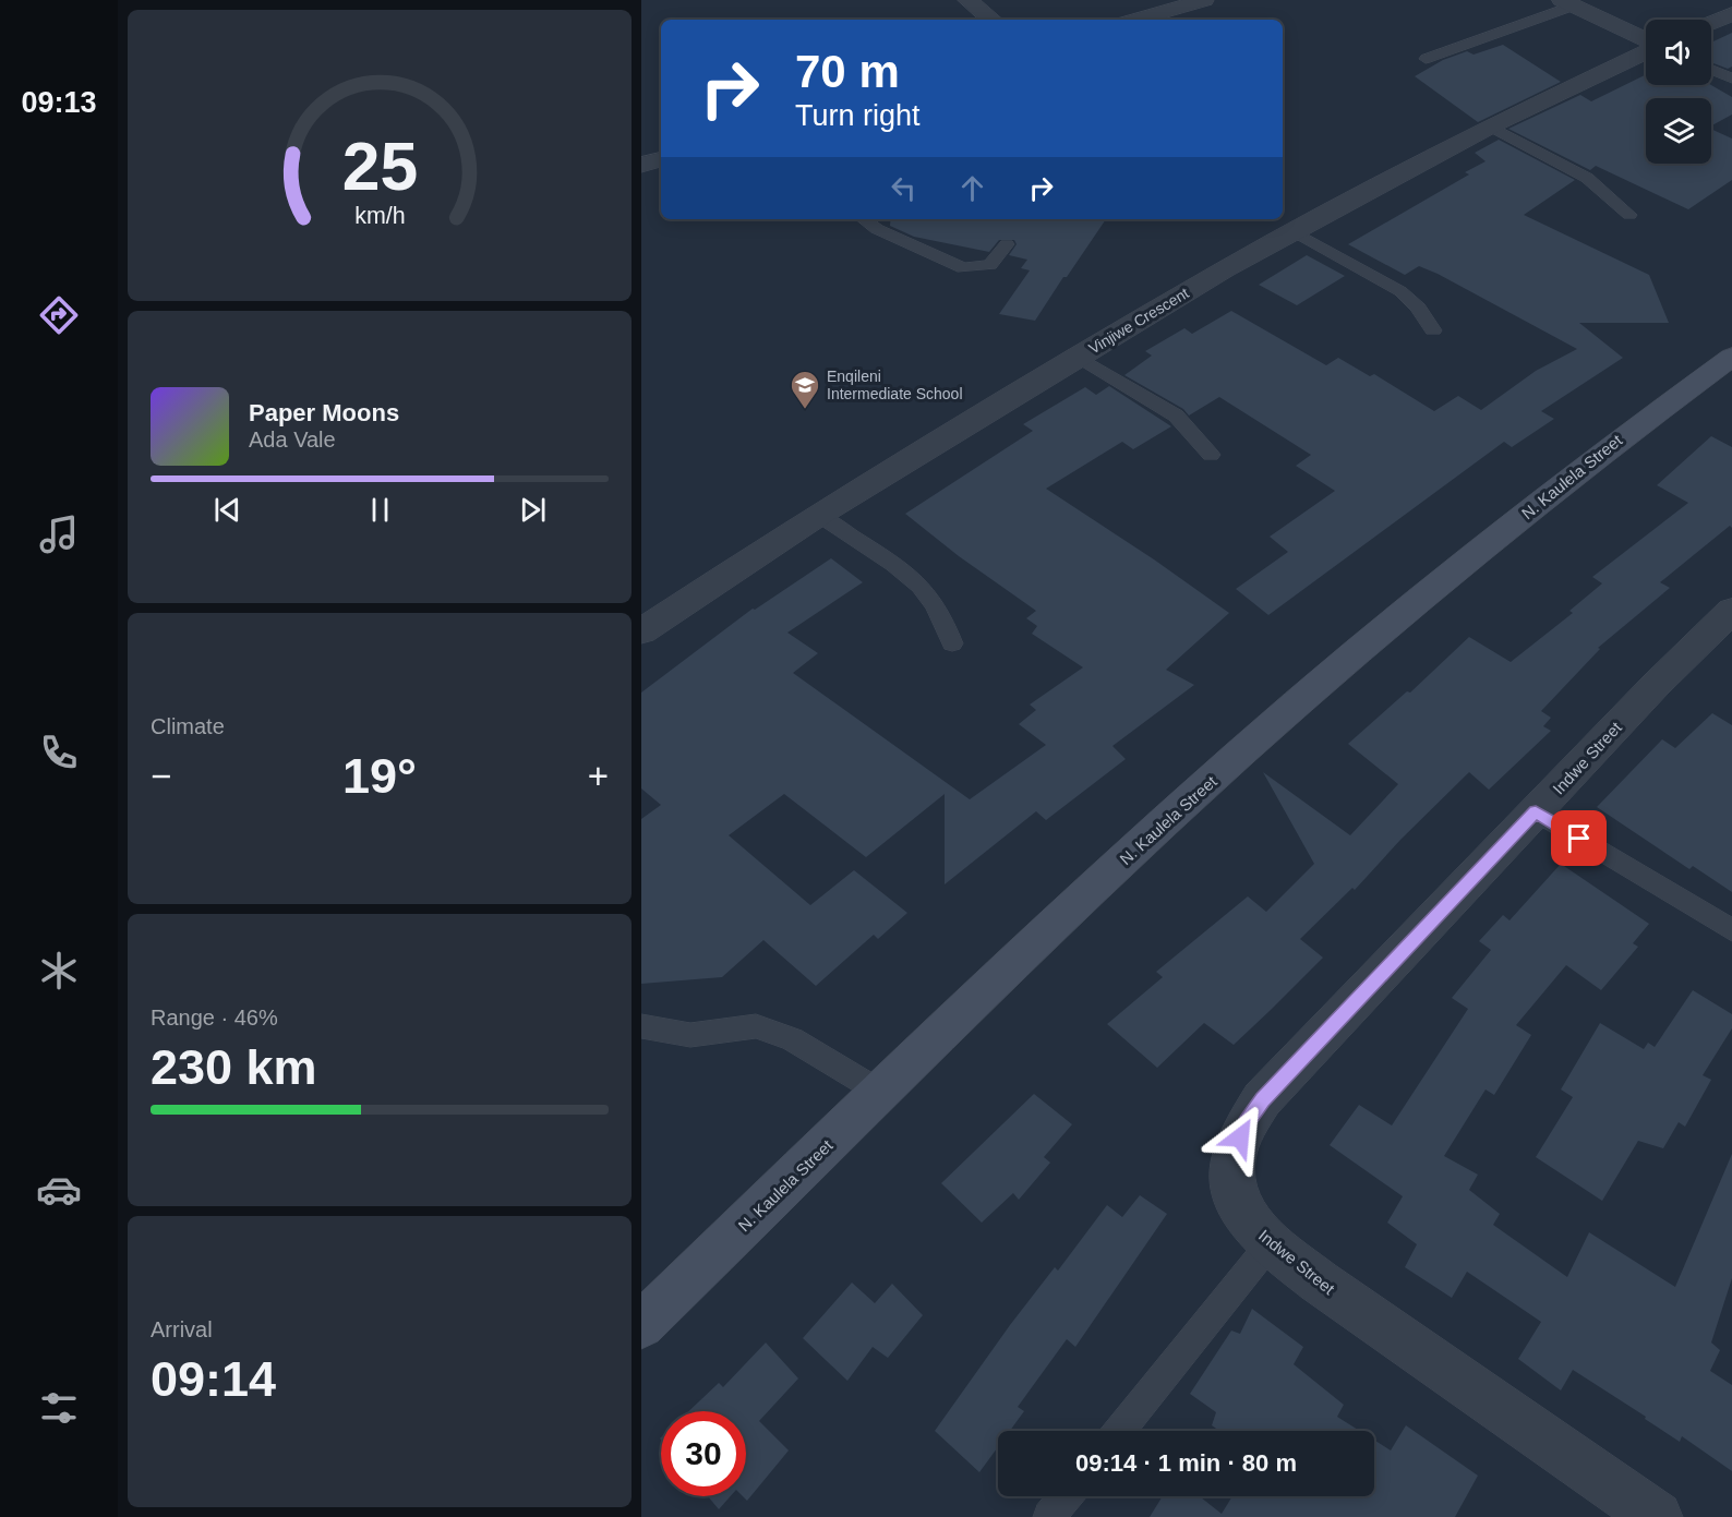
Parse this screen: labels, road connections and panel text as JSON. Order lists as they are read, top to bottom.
{
  "streets": {
    "street": ["Vinjiwe Crescent", "N. Kaulela Street", "Indwe Street"]
  },
  "places": {
    "school or university": ["Enqileni Intermediate School"]
  },
  "page": {
    "tabs": "09:13",
    "turn": ["70 m", "Turn right"],
    "song": ["Paper Moons", "Ada Vale"],
    "tile": [
      "Climate",
      ["Range · 46%", "230 km"],
      ["Arrival", "09:14"]
    ],
    "heat": ["−", "19°", "+"],
    "limit": "30",
    "trip": "09:14 · 1 min · 80 m",
    "gauge": ["25", "km/h"]
  }
}
